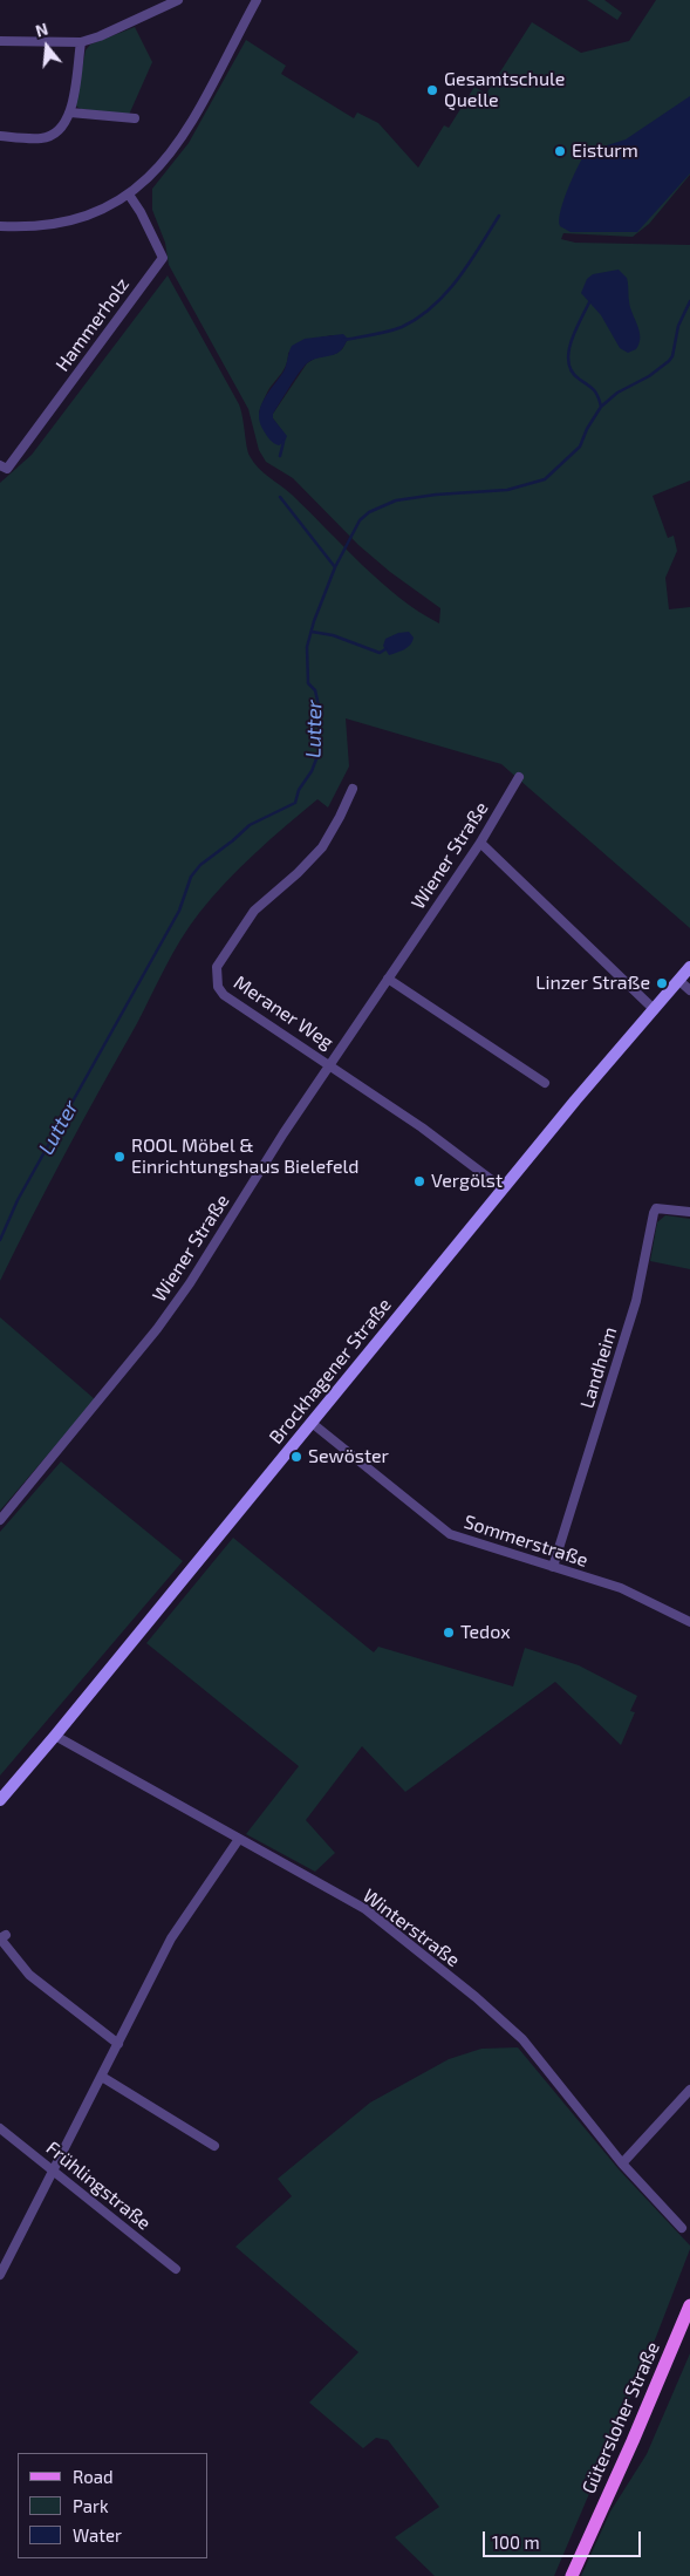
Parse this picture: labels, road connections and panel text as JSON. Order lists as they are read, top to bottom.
{
  "streets": {
    "main road": ["Brockhagener Straße", "Gütersloher Straße"],
    "street": [
      "Hammerholz",
      "Wiener Straße",
      "Meraner Weg",
      "Landheim",
      "Sommerstraße",
      "Winterstraße",
      "Frühlingstraße"
    ]
  },
  "crossings": [
    ["Wiener Straße", "Meraner Weg"],
    ["Meraner Weg", "Brockhagener Straße"],
    ["Landheim", "Sommerstraße"],
    ["Brockhagener Straße", "Sommerstraße"],
    ["Brockhagener Straße", "Winterstraße"]
  ],
  "water": ["Lutter"],
  "places": [
    "Gesamtschule Quelle",
    "Eisturm",
    "Linzer Straße",
    "ROOL Möbel & Einrichtungshaus Bielefeld",
    "Vergölst",
    "Sewöster",
    "Tedox"
  ],
  "legend": ["Road", "Park", "Water"],
  "scale_bar": "100 m",
  "north": "top"
}
